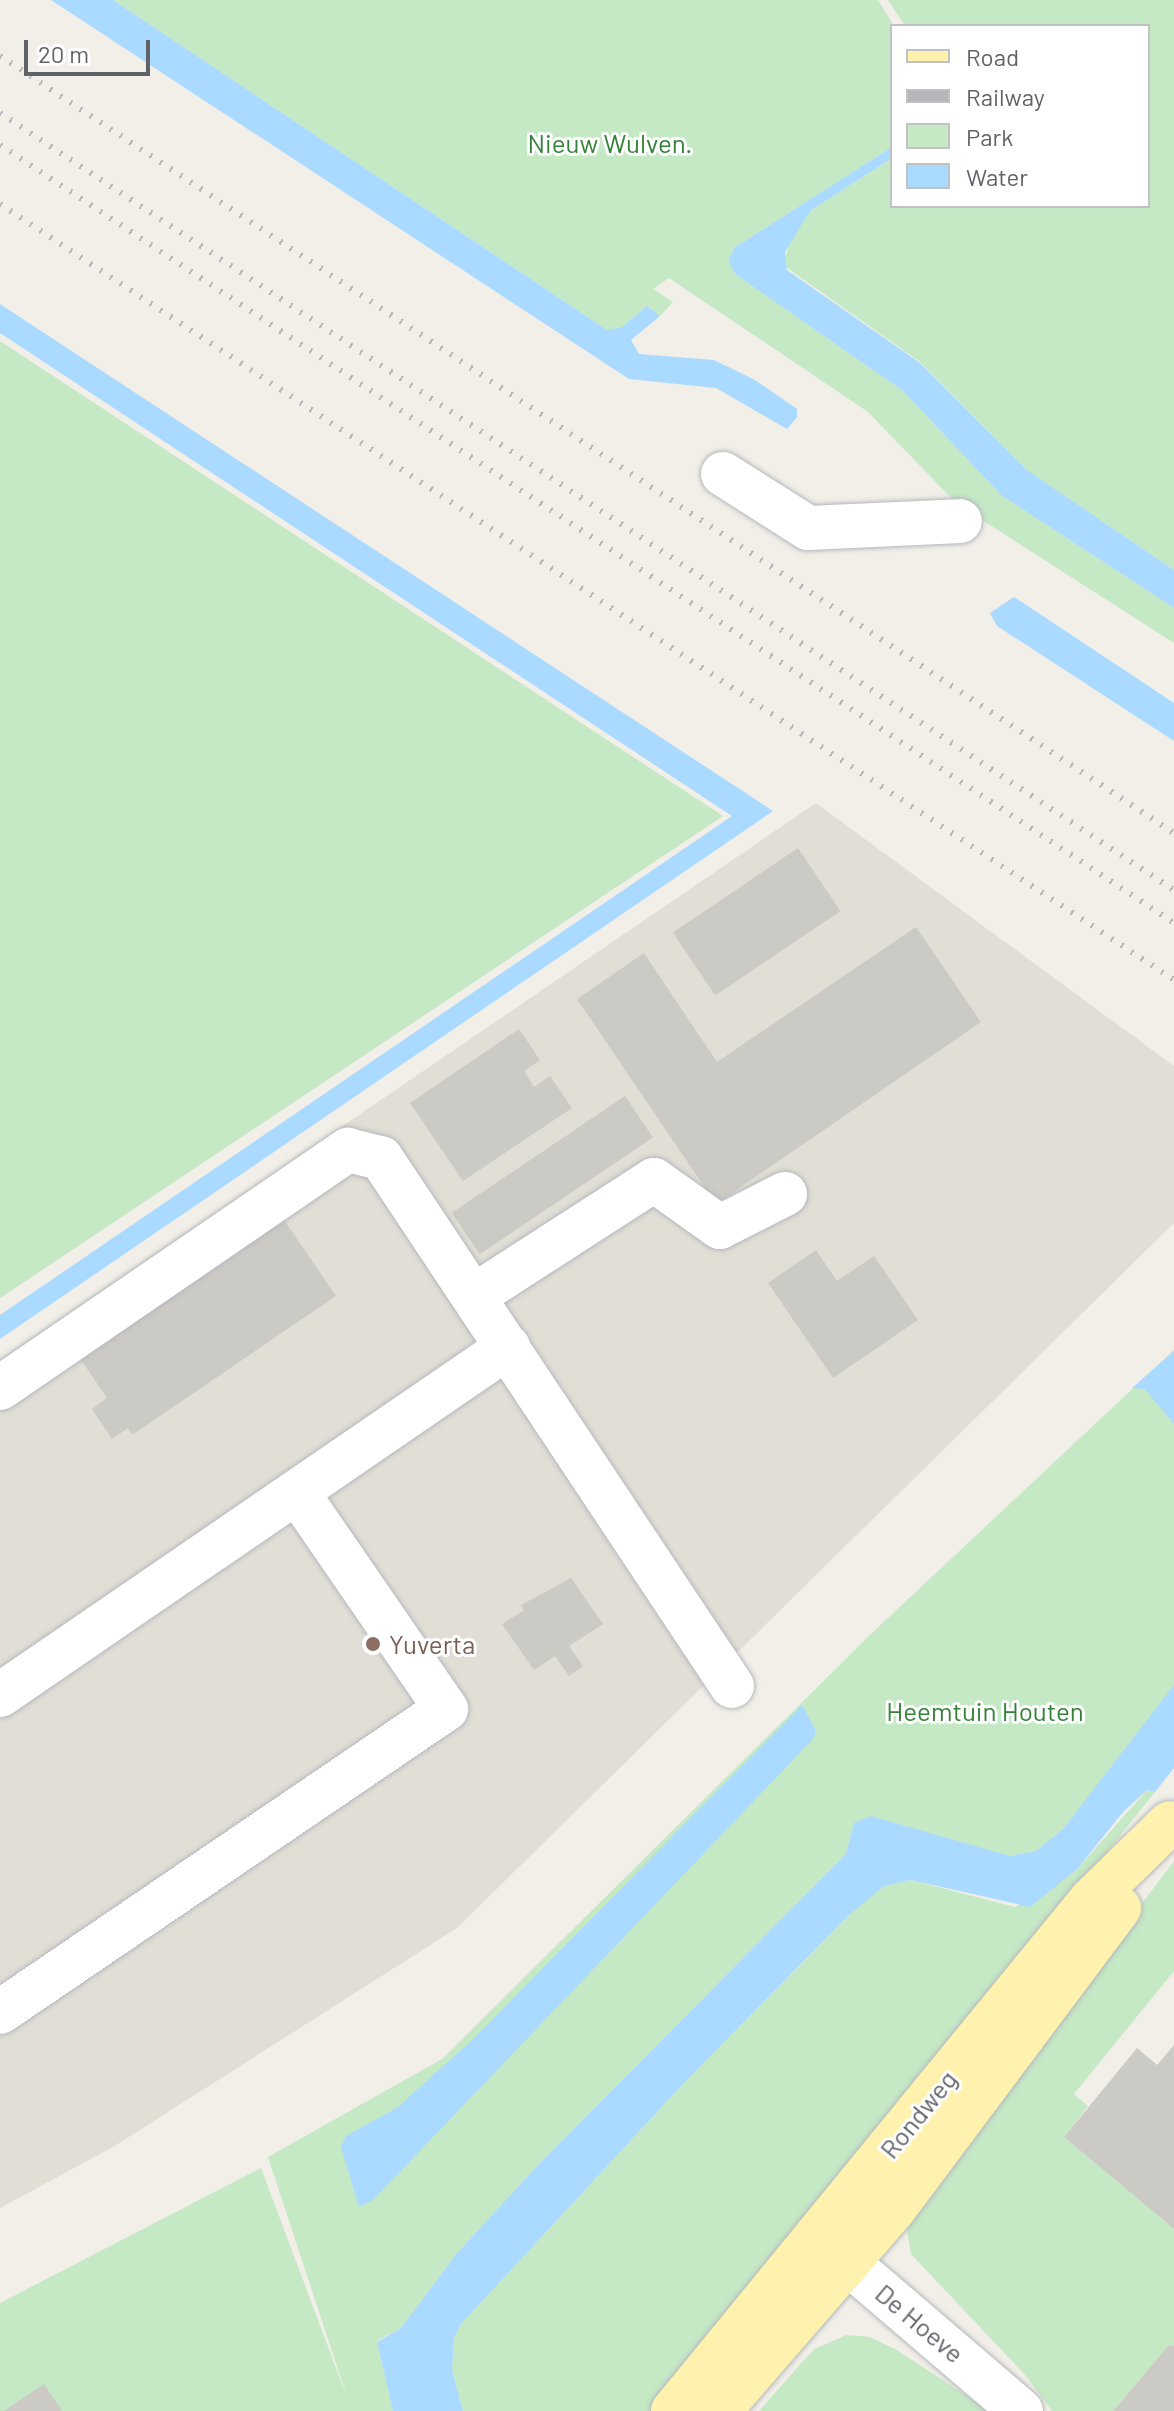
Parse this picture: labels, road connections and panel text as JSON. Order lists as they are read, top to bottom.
{
  "streets": {
    "main road": ["Rondweg"],
    "street": ["De Hoeve"]
  },
  "crossings": [
    ["Rondweg", "De Hoeve"]
  ],
  "parks": ["Nieuw Wulven.", "Heemtuin Houten"],
  "places": ["Yuverta"],
  "legend": [
    "Road",
    "Railway",
    "Park",
    "Water"
  ],
  "scale_bar": "20 m"
}
